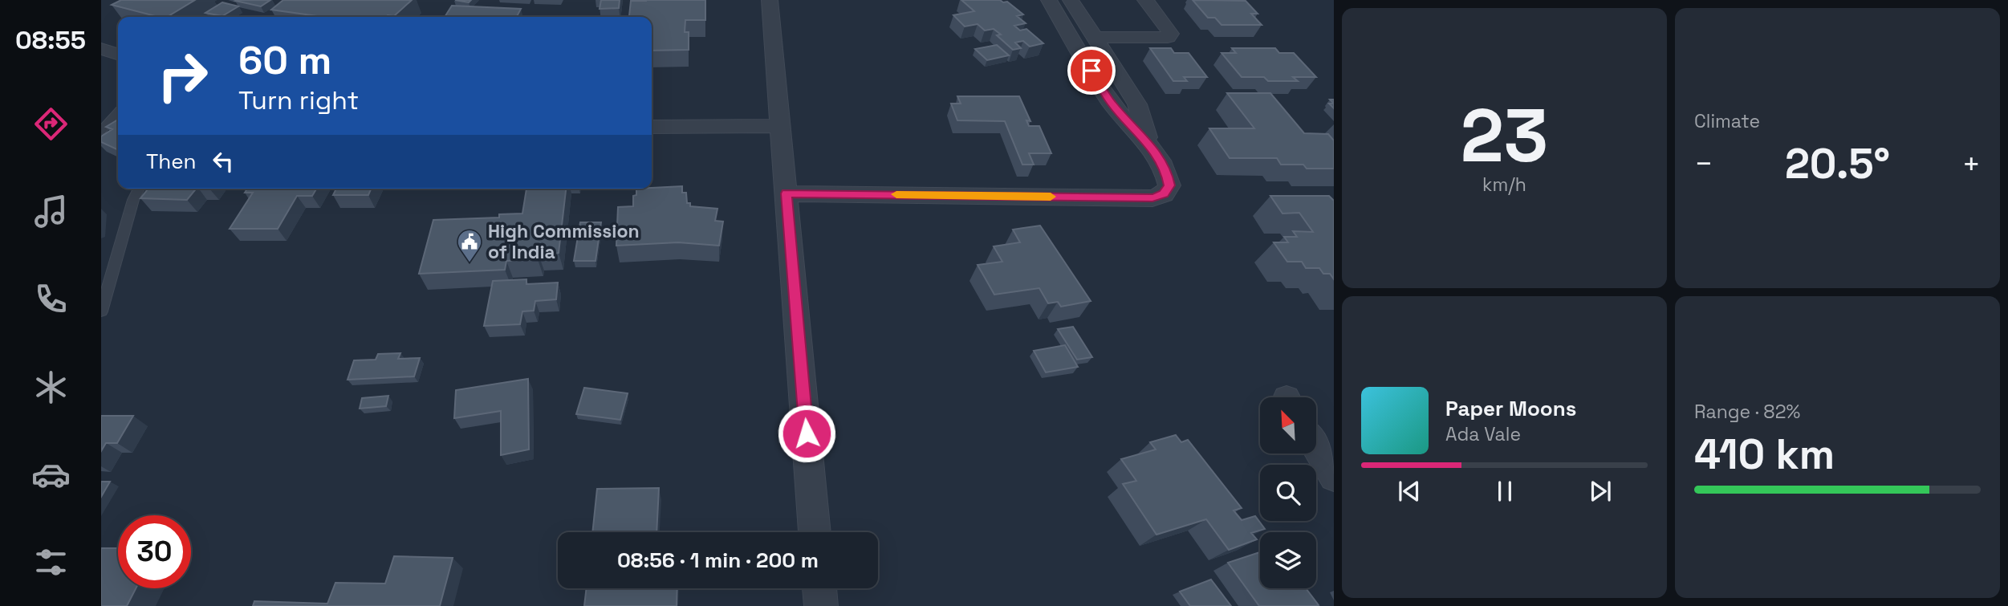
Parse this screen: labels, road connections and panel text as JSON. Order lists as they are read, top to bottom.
{
  "places": {
    "public building": ["High Commission of India"]
  },
  "north": "top left",
  "page": {
    "tabs": "08:55",
    "tile": [
      ["23", "km/h"],
      "Climate",
      ["Range · 82%", "410 km"]
    ],
    "turn": ["60 m", "Turn right"],
    "then": "Then",
    "heat": ["−", "20.5°", "+"],
    "song": ["Paper Moons", "Ada Vale"],
    "limit": "30",
    "trip": "08:56 · 1 min · 200 m"
  }
}
